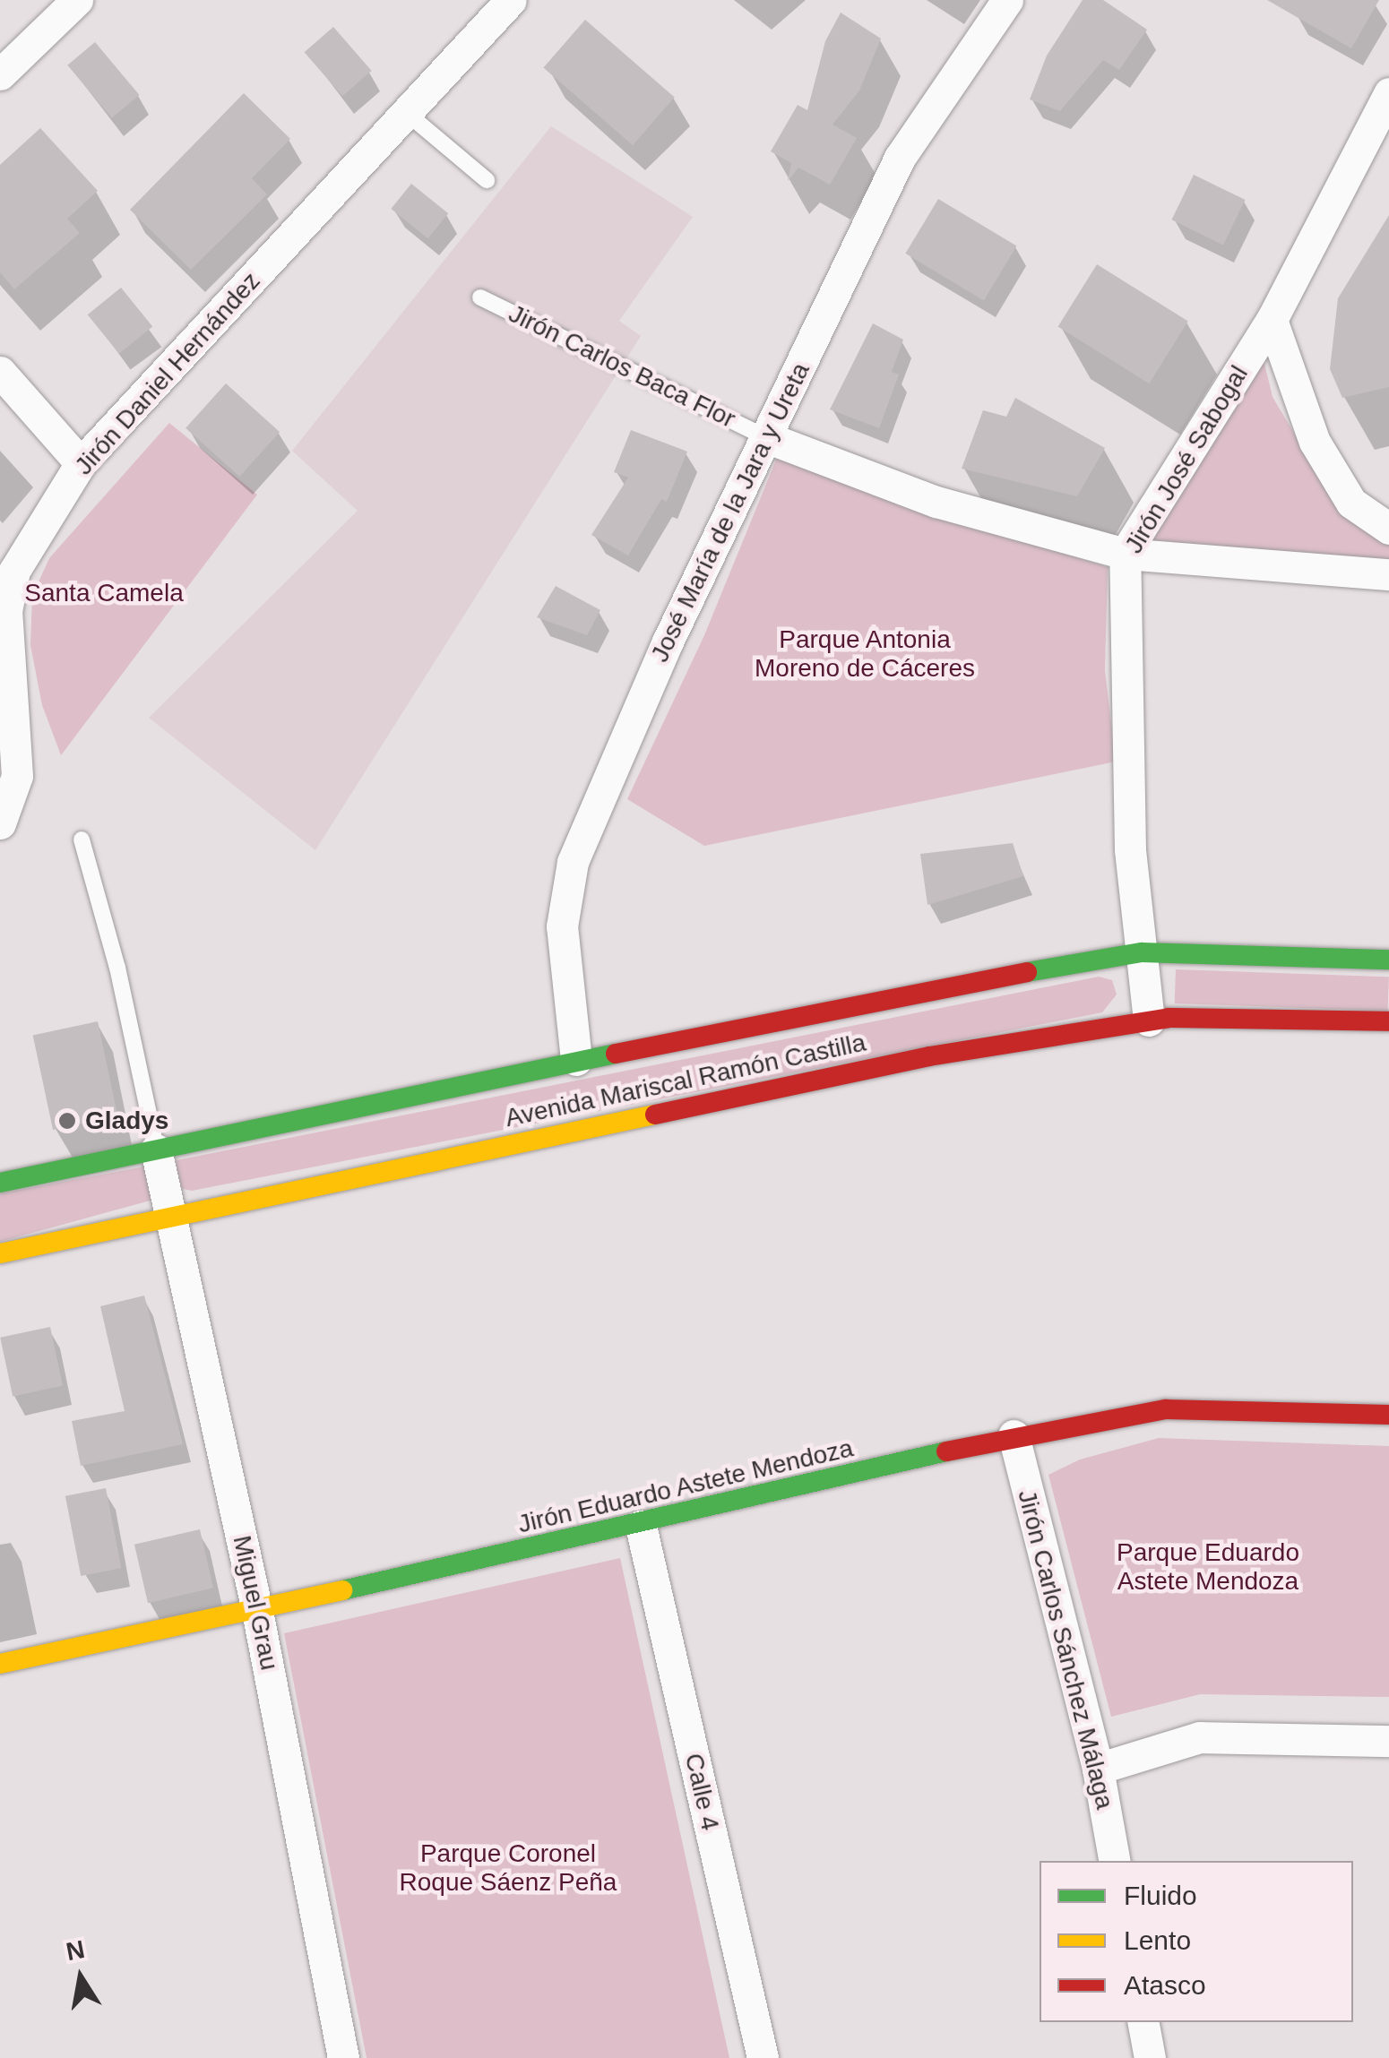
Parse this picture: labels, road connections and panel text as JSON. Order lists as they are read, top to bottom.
{
  "streets": {
    "main road": ["Avenida Mariscal Ramón Castilla", "Jirón Eduardo Astete Mendoza"],
    "street": [
      "Jirón Carlos Baca Flor",
      "Jirón Daniel Hernández",
      "Jirón José Sabogal",
      "José María de la Jara y Ureta",
      "Miguel Grau",
      "Jirón Carlos Sánchez Málaga",
      "Calle 4"
    ]
  },
  "crossings": [
    ["Jirón Carlos Baca Flor", "Jirón José Sabogal"],
    ["Jirón Carlos Baca Flor", "José María de la Jara y Ureta"],
    ["Jirón José Sabogal", "Avenida Mariscal Ramón Castilla"],
    ["José María de la Jara y Ureta", "Avenida Mariscal Ramón Castilla"],
    ["Avenida Mariscal Ramón Castilla", "Miguel Grau"],
    ["Jirón Eduardo Astete Mendoza", "Miguel Grau"],
    ["Jirón Eduardo Astete Mendoza", "Jirón Carlos Sánchez Málaga"],
    ["Jirón Eduardo Astete Mendoza", "Calle 4"]
  ],
  "parks": [
    "Santa Camela",
    "Parque Antonia Moreno de Cáceres",
    "Parque Eduardo Astete Mendoza",
    "Parque Coronel Roque Sáenz Peña"
  ],
  "places": ["Gladys"],
  "legend": ["Fluido", "Lento", "Atasco"],
  "north": "top"
}
